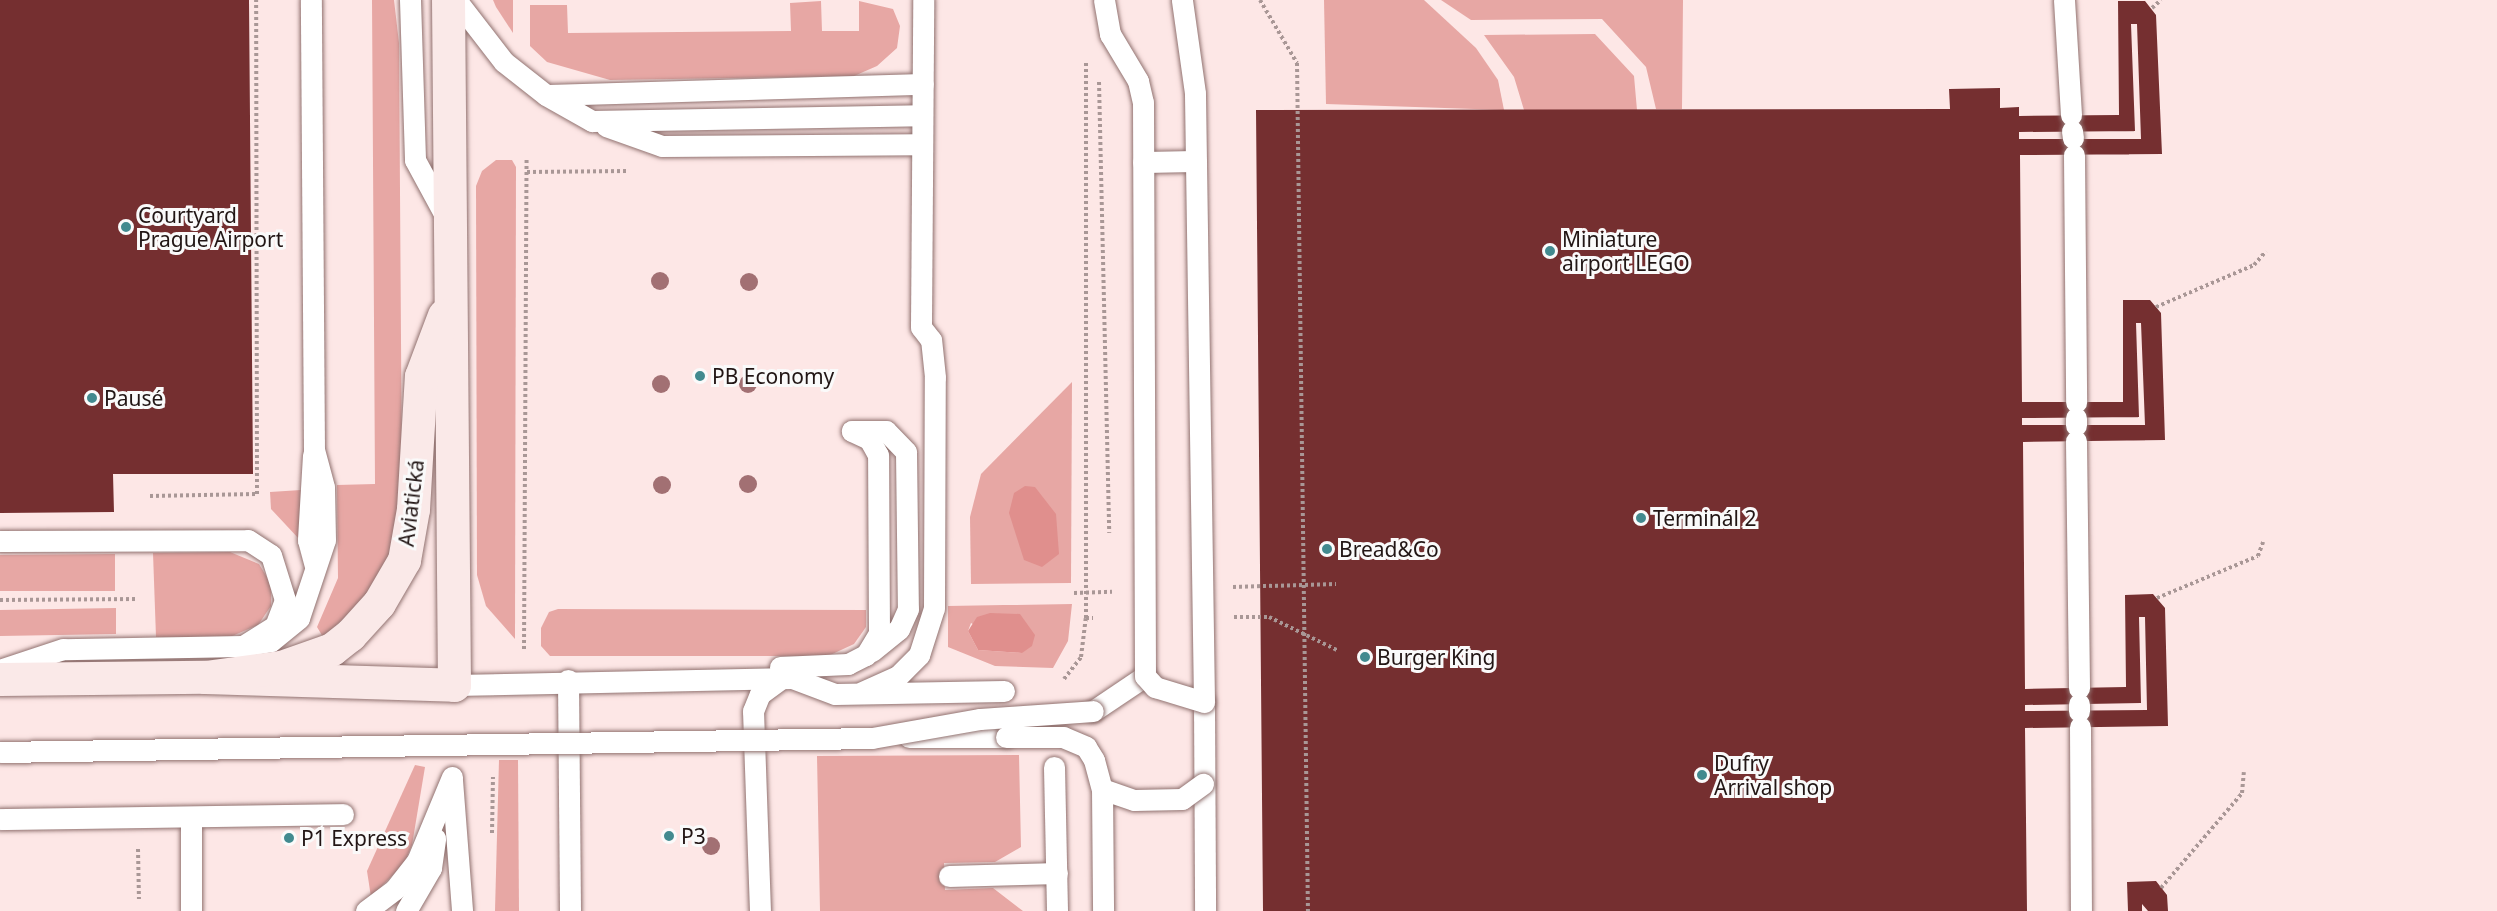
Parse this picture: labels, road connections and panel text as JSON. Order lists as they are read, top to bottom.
{
  "streets": {
    "main road": ["Aviatická"]
  },
  "places": [
    "Courtyard Prague Airport",
    "Miniature airport LEGO",
    "PB Economy",
    "Pausé",
    "Terminál 2",
    "Bread&Co",
    "Burger King",
    "Dufry Arrival shop",
    "P3",
    "P1 Express"
  ]
}
